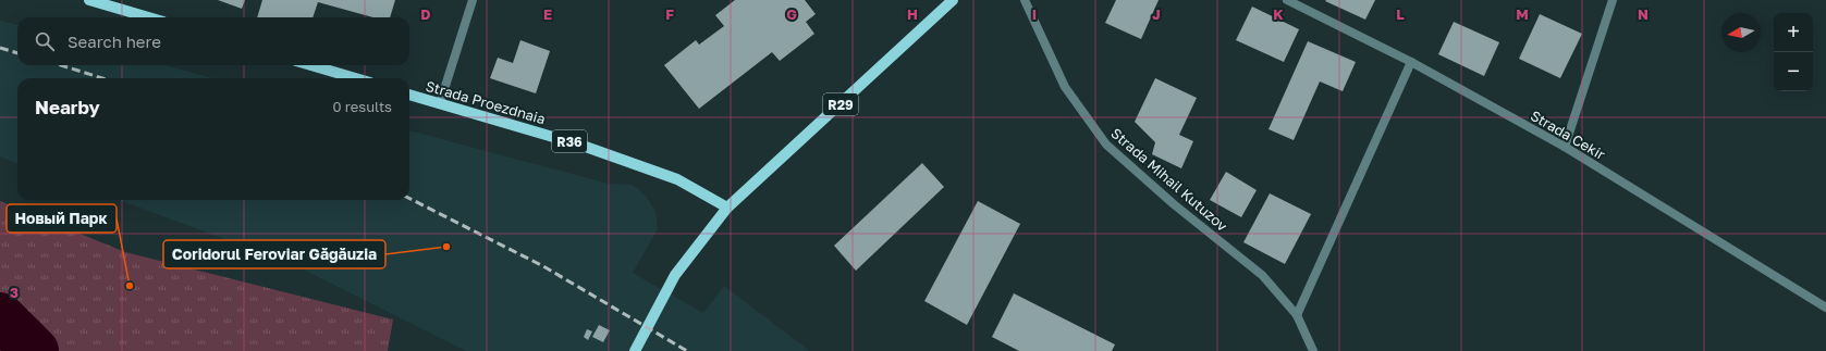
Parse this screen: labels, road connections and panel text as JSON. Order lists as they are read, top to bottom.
{
  "streets": {
    "main road": ["Strada Proezdnaia", "R29", "R36"],
    "street": ["Strada Cekir", "Strada Mihail Kutuzov"]
  },
  "crossings": [
    ["Strada Proezdnaia", "R29"]
  ],
  "places": ["Coridorul Feroviar Găgăuzia", "Новый Парк"],
  "north": "left",
  "page": {
    "map_buttons": ["+", "−"],
    "search": "Search here",
    "heading": ["Nearby", "0 results"]
  },
  "grid": {
    "columns": [
      "D",
      "E",
      "F",
      "G",
      "H",
      "I",
      "J",
      "K",
      "L",
      "M",
      "N"
    ],
    "rows": ["3"]
  }
}
